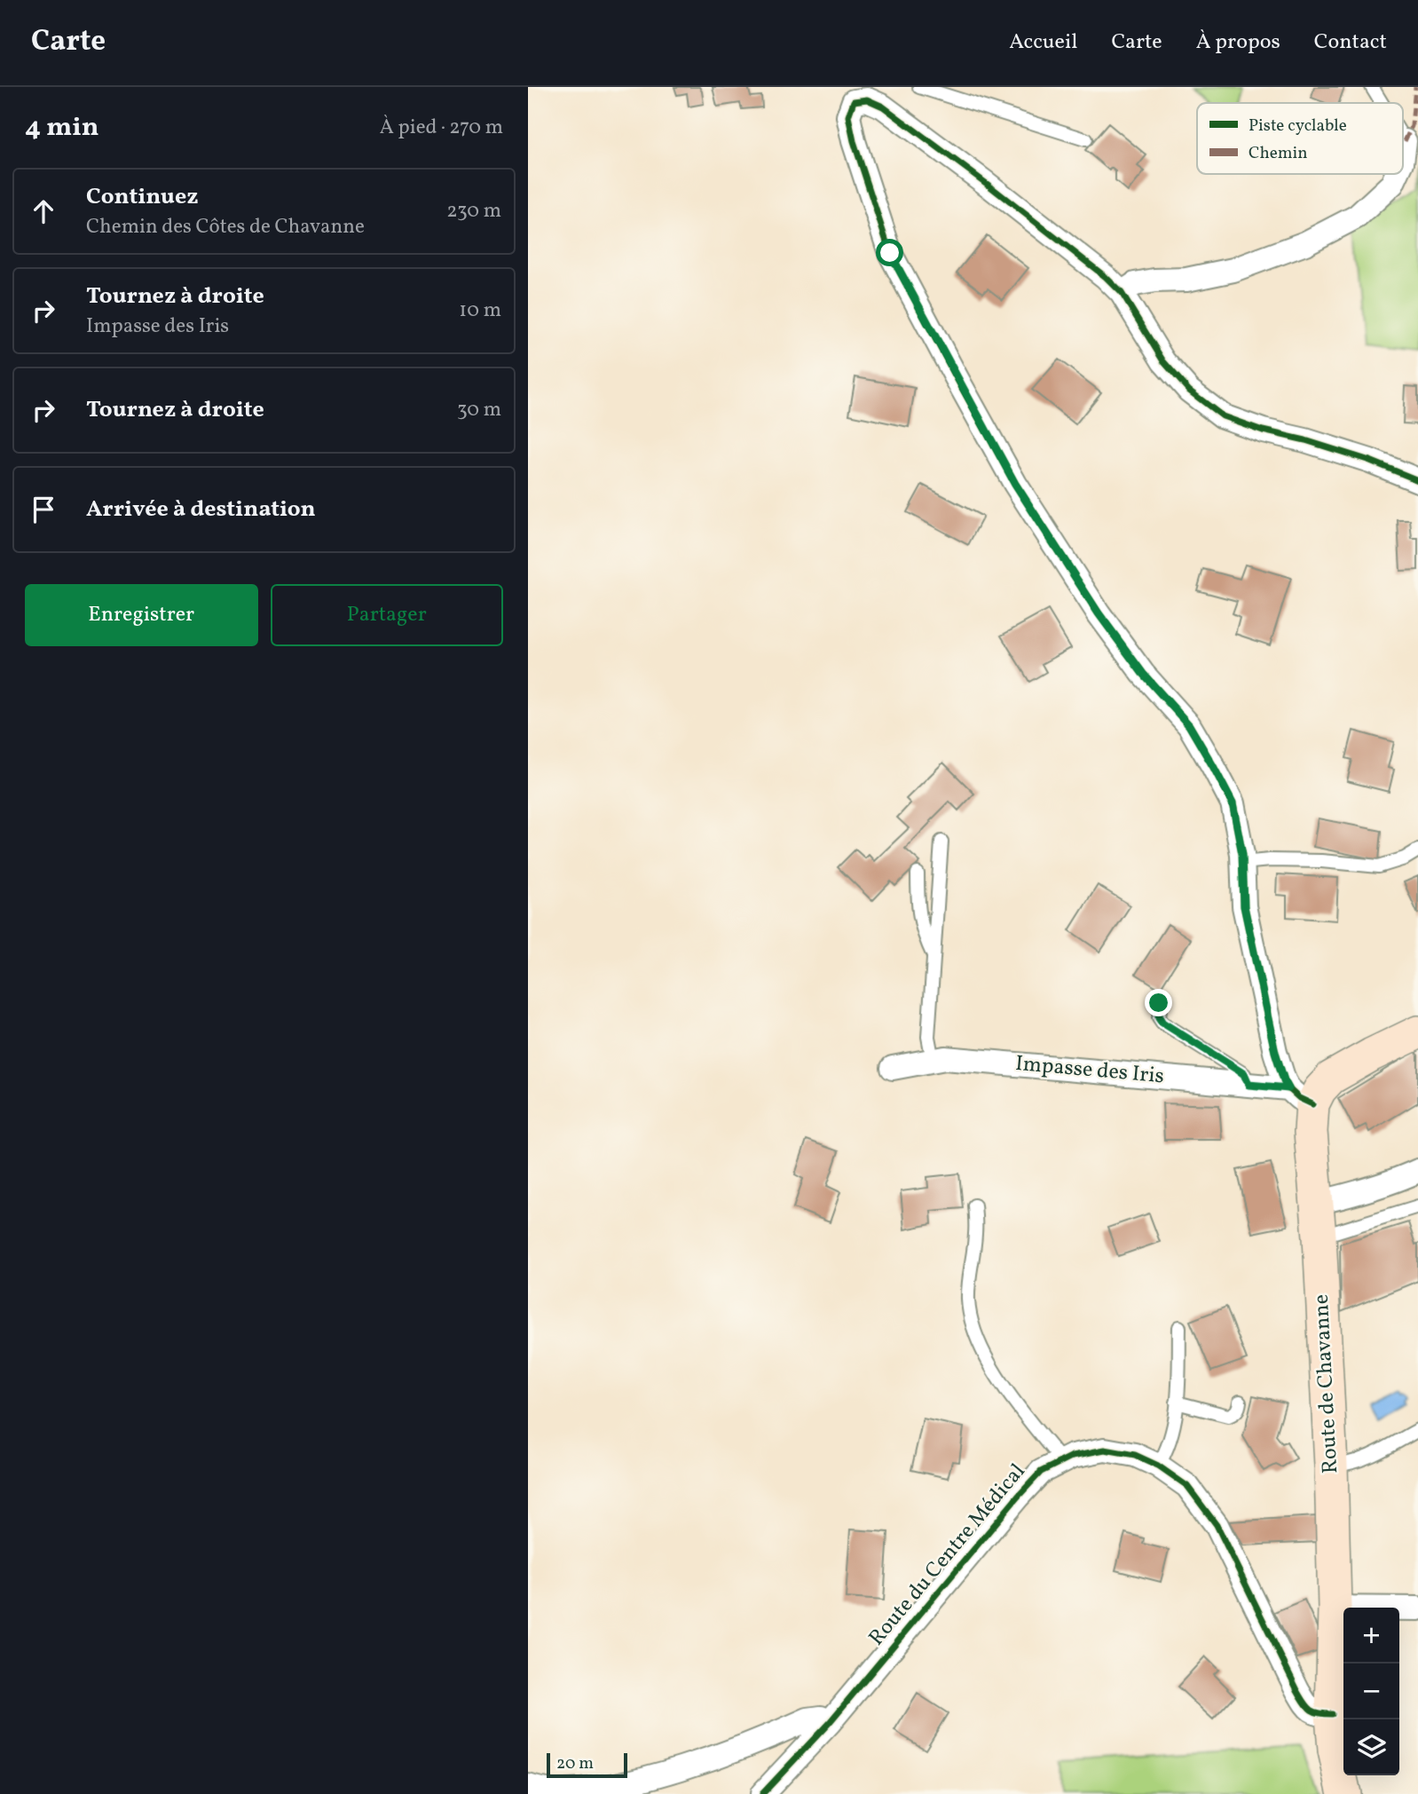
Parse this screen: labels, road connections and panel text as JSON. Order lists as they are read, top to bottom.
{
  "streets": {
    "main road": ["Route de Chavanne"],
    "street": ["Impasse des Iris", "Route du Centre Médical"]
  },
  "crossings": [
    ["Impasse des Iris", "Route de Chavanne"],
    ["Route de Chavanne", "Route du Centre Médical"]
  ],
  "legend": ["Piste cyclable", "Chemin"],
  "scale_bar": "20 m",
  "page": {
    "header": "Carte",
    "nav": [
      "Accueil",
      "Carte",
      "À propos",
      "Contact"
    ],
    "heading": ["4 min", "À pied · 270 m"],
    "list": [
      ["Continuez", "Chemin des Côtes de Chavanne", "230 m"],
      ["Tournez à droite", "Impasse des Iris", "10 m"],
      ["Tournez à droite", "30 m"],
      "Arrivée à destination"
    ],
    "buttons": ["Enregistrer", "Partager"],
    "map_buttons": ["+", "−"],
    "scale": "20 m"
  }
}
